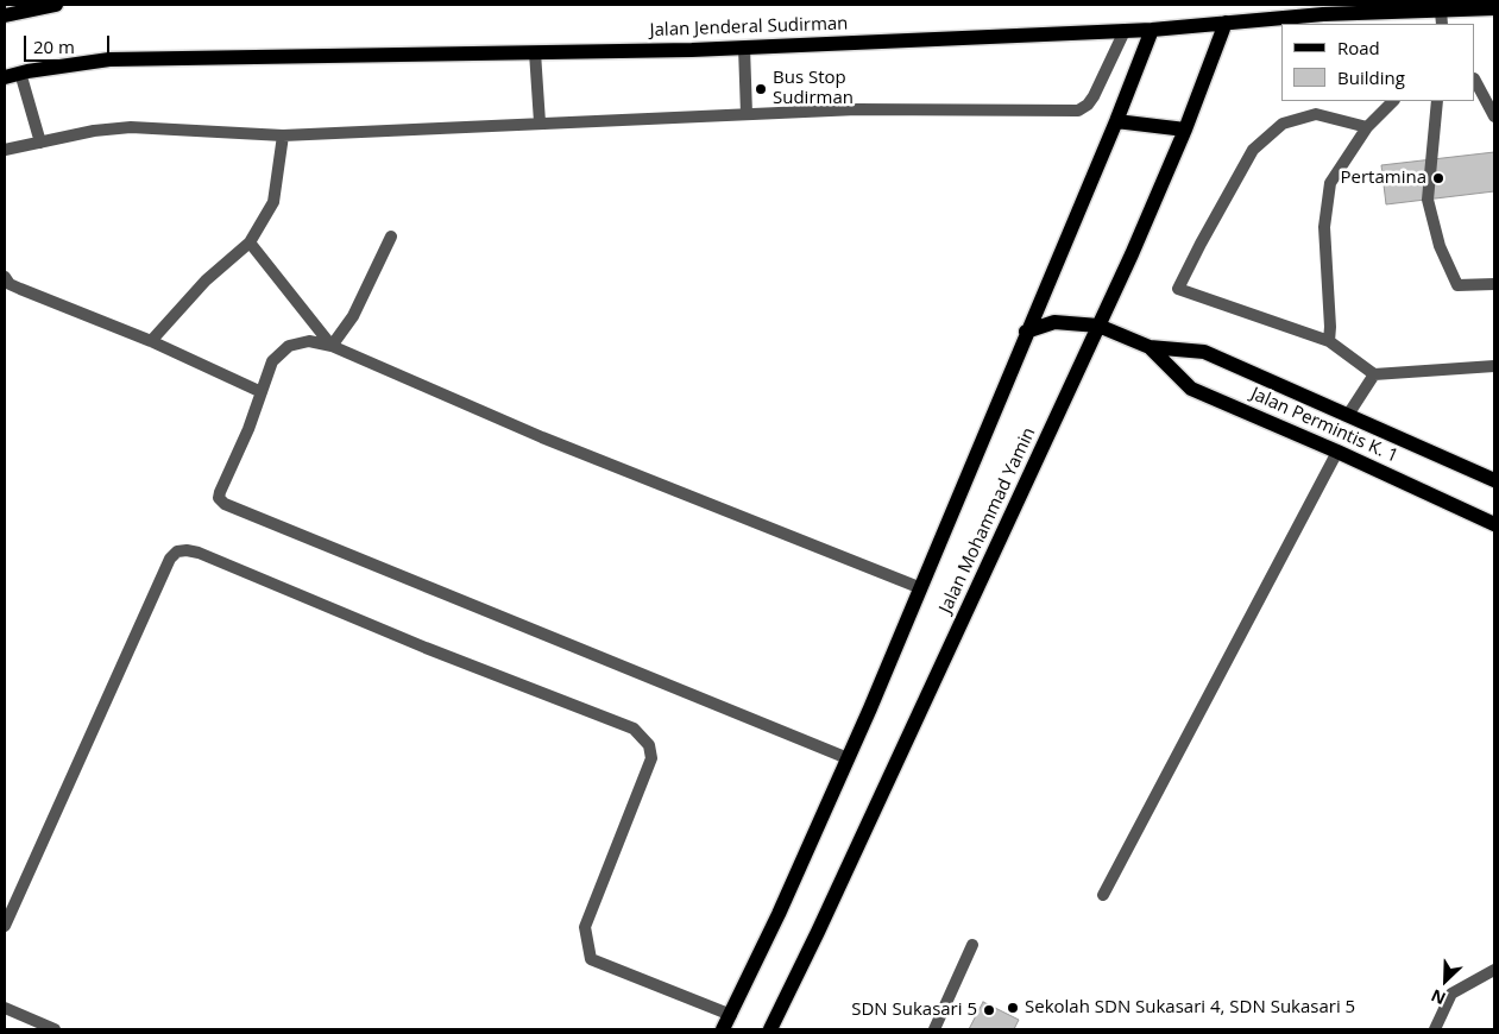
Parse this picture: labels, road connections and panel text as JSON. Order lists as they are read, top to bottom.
{
  "streets": {
    "main road": ["Jalan Jenderal Sudirman", "Jalan Permintis K. 1", "Jalan Mohammad Yamin"]
  },
  "crossings": [
    ["Jalan Jenderal Sudirman", "Jalan Mohammad Yamin"],
    ["Jalan Permintis K. 1", "Jalan Mohammad Yamin"]
  ],
  "places": [
    "Bus Stop Sudirman",
    "Pertamina",
    "Sekolah SDN Sukasari 4, SDN Sukasari 5",
    "SDN Sukasari 5"
  ],
  "legend": ["Road", "Building"],
  "scale_bar": "20 m",
  "north": "bottom left"
}
